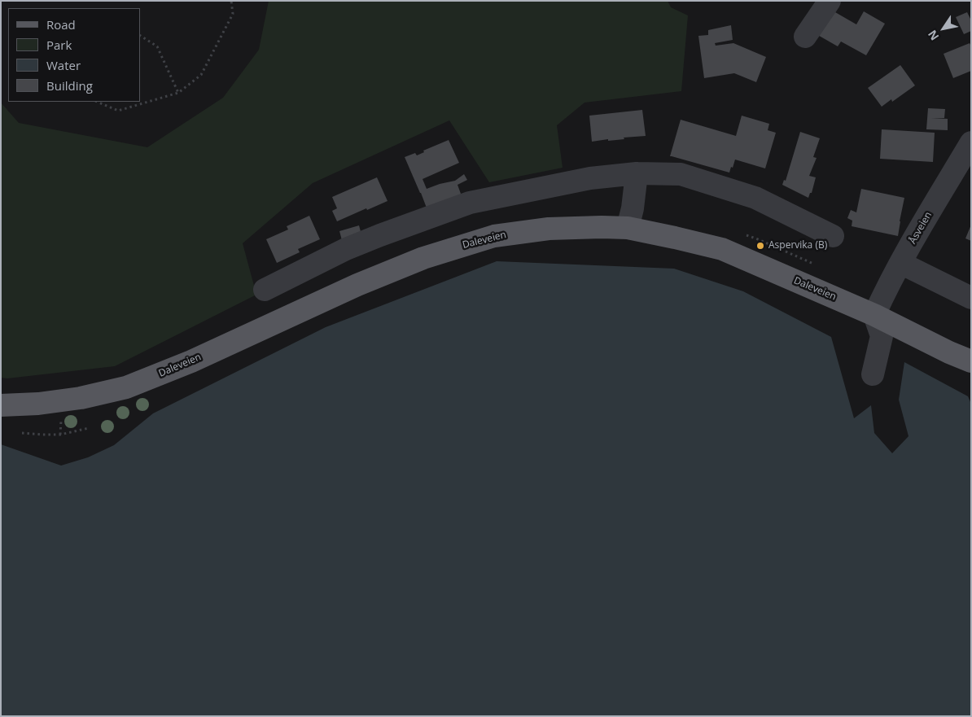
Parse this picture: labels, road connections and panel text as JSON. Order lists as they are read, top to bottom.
{
  "streets": {
    "main road": ["Daleveien"],
    "street": ["Åsveien"]
  },
  "crossings": [
    ["Åsveien", "Daleveien"]
  ],
  "places": ["Aspervika (B)"],
  "legend": [
    "Road",
    "Park",
    "Water",
    "Building"
  ],
  "north": "bottom left"
}
